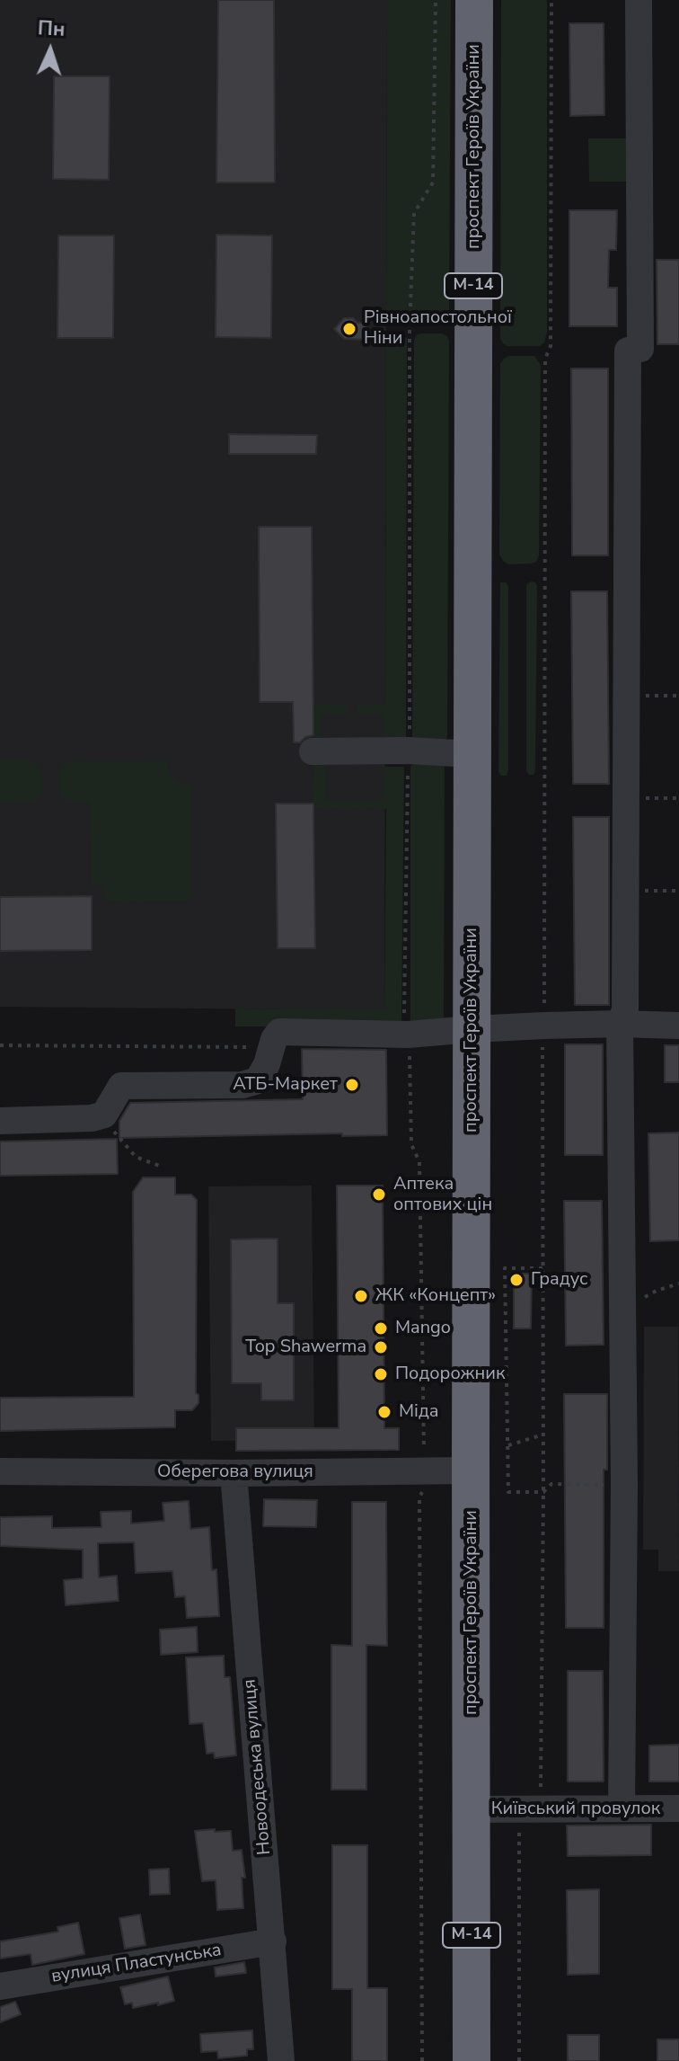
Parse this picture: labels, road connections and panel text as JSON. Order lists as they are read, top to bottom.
{
  "streets": {
    "highway": ["проспект Героїв України", "М-14"],
    "street": [
      "Оберегова вулиця",
      "Новоодеська вулиця",
      "Київський провулок",
      "вулиця Пластунська"
    ]
  },
  "crossings": [
    ["проспект Героїв України", "Оберегова вулиця"],
    ["проспект Героїв України", "Київський провулок"],
    ["Оберегова вулиця", "Новоодеська вулиця"],
    ["Новоодеська вулиця", "вулиця Пластунська"]
  ],
  "places": [
    "Рівноапостольної Ніни",
    "АТБ-Маркет",
    "Аптека оптових цін",
    "Градус",
    "ЖК «Концепт»",
    "Mango",
    "Top Shawerma",
    "Подорожник",
    "Міда"
  ],
  "north": "top"
}
